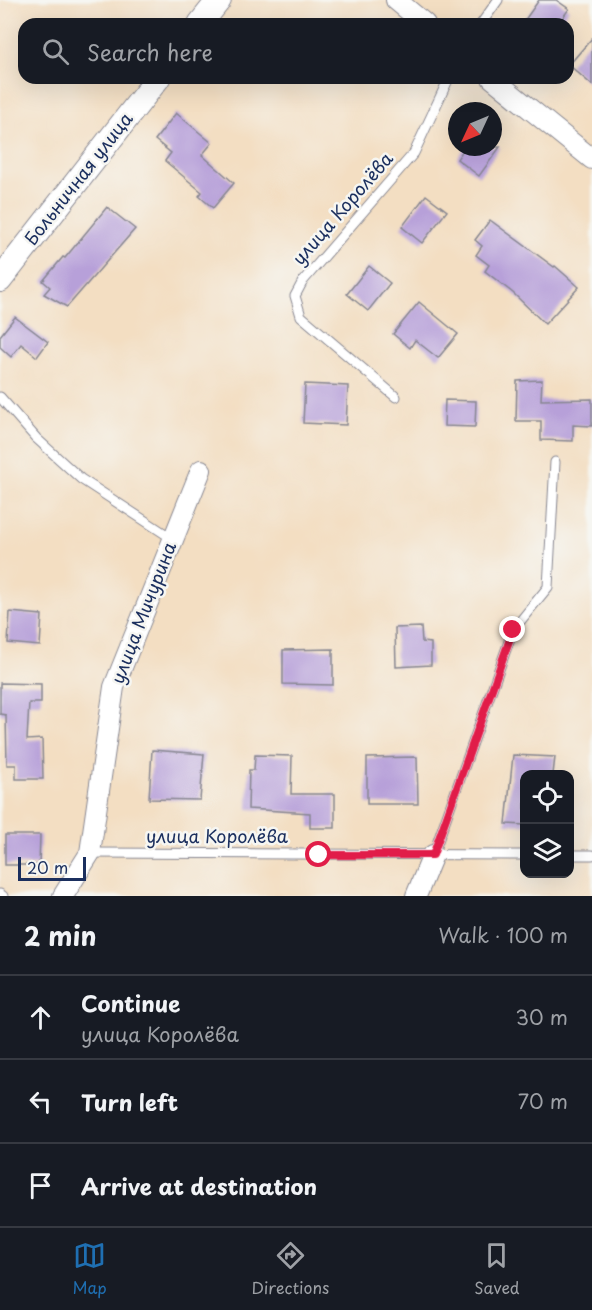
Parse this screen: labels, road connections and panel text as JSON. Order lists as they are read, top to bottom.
{
  "streets": {
    "street": ["Больничная улица", "улица Мичурина"],
    "lane": ["улица Королёва"]
  },
  "crossings": [
    ["улица Королёва", "улица Мичурина"]
  ],
  "scale_bar": "20 m",
  "north": "bottom left",
  "page": {
    "search": "Search here",
    "scale": "20 m",
    "heading": ["2 min", "Walk · 100 m"],
    "list": [
      ["Continue", "улица Королёва", "30 m"],
      ["Turn left", "70 m"],
      "Arrive at destination"
    ],
    "nav": ["Map", "Directions", "Saved"]
  }
}
